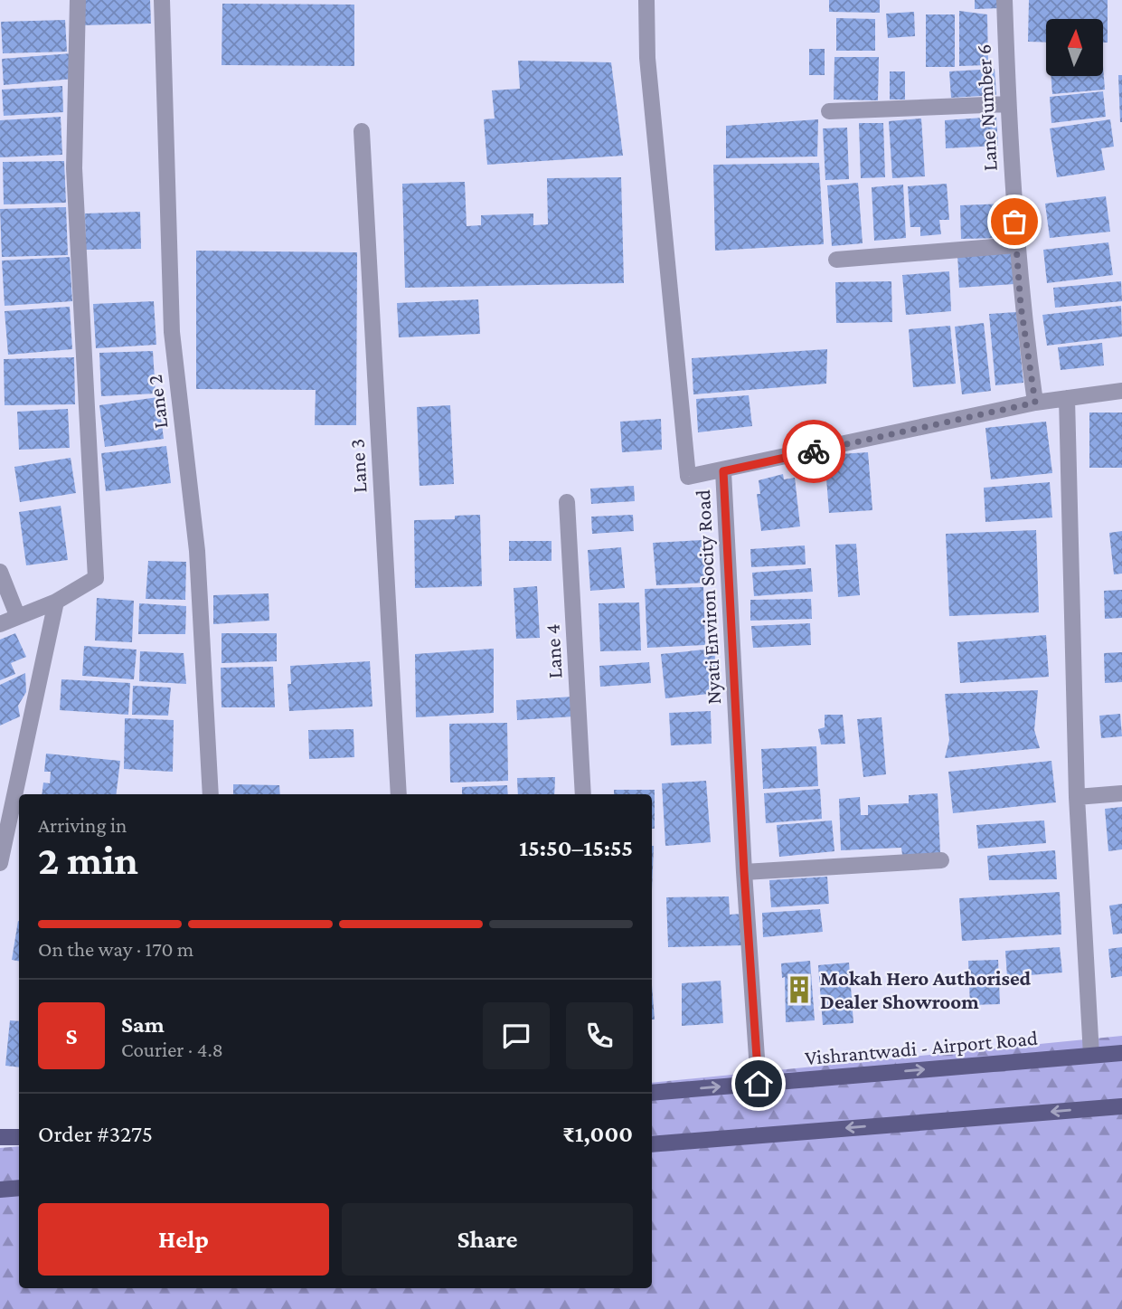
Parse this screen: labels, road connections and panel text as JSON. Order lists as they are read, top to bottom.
{
  "streets": {
    "main road": ["Vishrantwadi - Airport Road"],
    "street": [
      "Lane Number 6",
      "Lane 2",
      "Lane 3",
      "Nyati Environ Socity Road",
      "Lane 4"
    ]
  },
  "crossings": [
    ["Nyati Environ Socity Road", "Vishrantwadi - Airport Road"]
  ],
  "places": {
    "building": ["Mokah Hero Authorised Dealer Showroom"]
  },
  "north": "top",
  "page": {
    "heading": ["2 min", "Arriving in", "15:50–15:55"],
    "panel": [
      "Sam",
      "Courier · 4.8",
      "Order #3275",
      "₹1,000"
    ],
    "bar": "On the way · 170 m",
    "round": "S",
    "buttons": ["Help", "Share"]
  }
}
